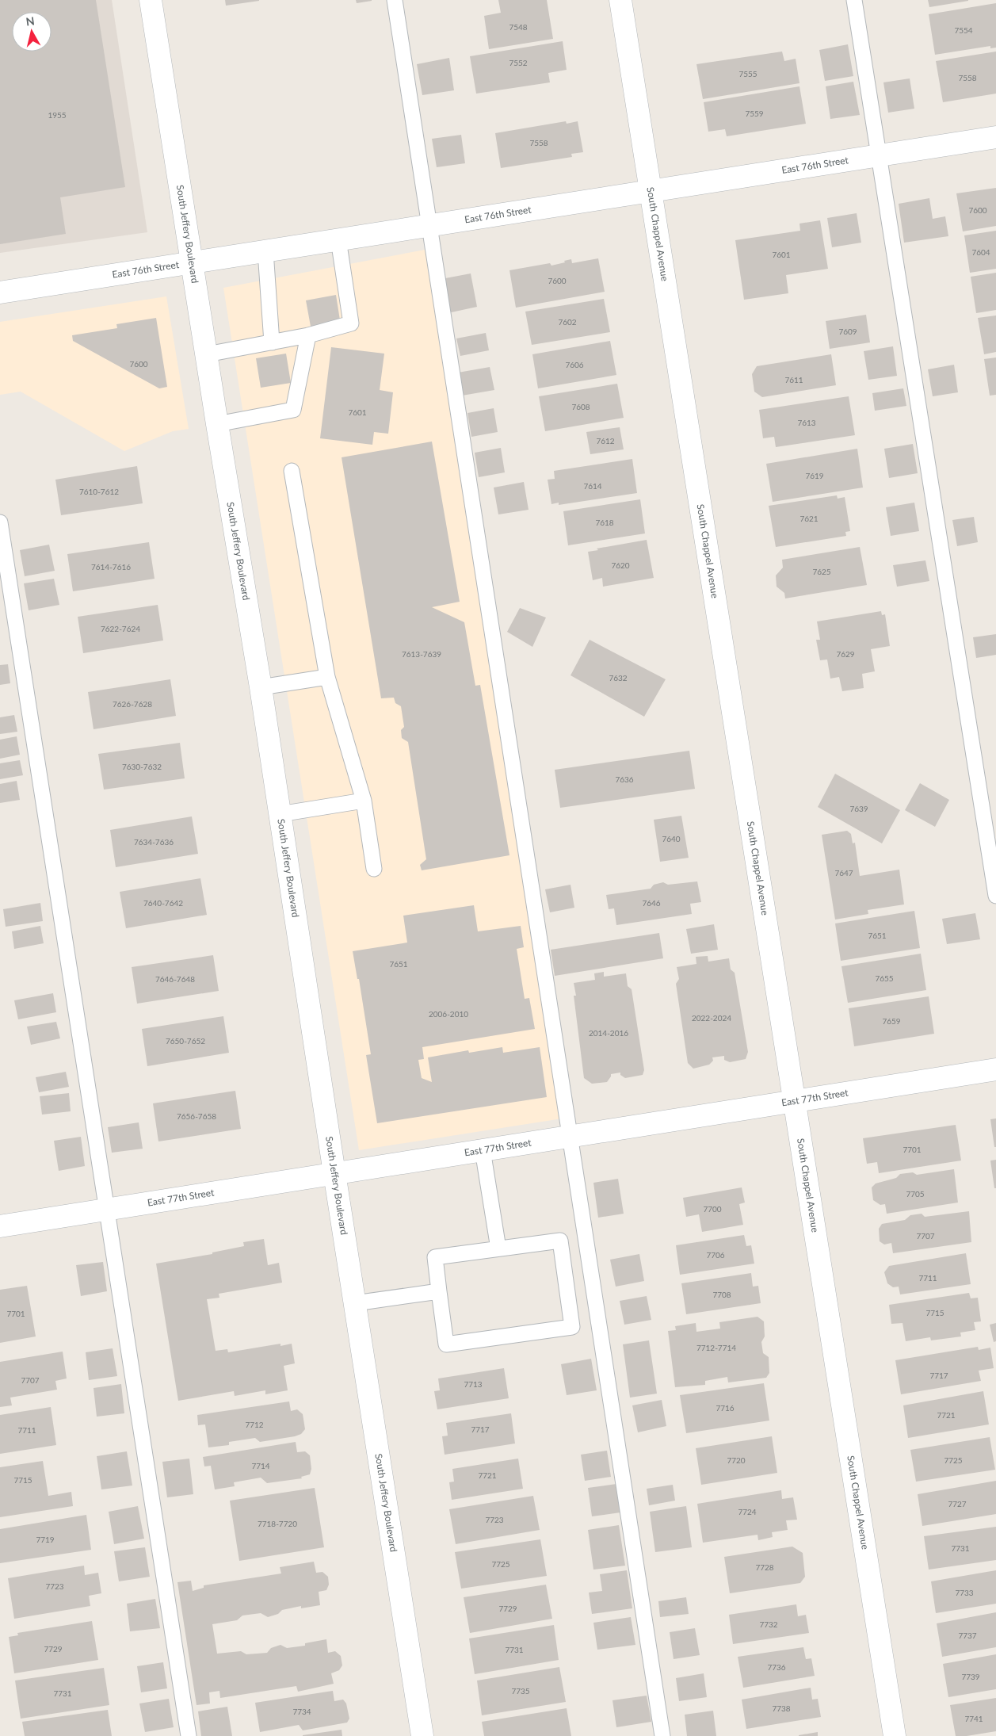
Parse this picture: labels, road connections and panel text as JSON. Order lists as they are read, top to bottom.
{
  "streets": {
    "street": [
      "East 76th Street",
      "South Jeffery Boulevard",
      "South Chappel Avenue",
      "East 77th Street"
    ]
  },
  "crossings": [
    ["East 76th Street", "South Jeffery Boulevard"],
    ["East 76th Street", "South Chappel Avenue"],
    ["South Jeffery Boulevard", "East 77th Street"],
    ["South Chappel Avenue", "East 77th Street"]
  ],
  "house_numbers": [
    "7548",
    "7554",
    "7552",
    "7555",
    "7558",
    "7559",
    "1955",
    "7558",
    "7600",
    "7604",
    "7601",
    "7600",
    "7602",
    "7609",
    "7600",
    "7606",
    "7611",
    "7608",
    "7601",
    "7613",
    "7612",
    "7619",
    "7614",
    "7610-7612",
    "7621",
    "7618",
    "7620",
    "7614-7616",
    "7625",
    "7622-7624",
    "7613-7639",
    "7629",
    "7632",
    "7626-7628",
    "7630-7632",
    "7636",
    "7639",
    "7640",
    "7634-7636",
    "7647",
    "7640-7642",
    "7646",
    "7651",
    "7651",
    "7655",
    "7646-7648",
    "2006-2010",
    "2022-2024",
    "7659",
    "2014-2016",
    "7650-7652",
    "7656-7658",
    "7701",
    "7705",
    "7700",
    "7707",
    "7706",
    "7711",
    "7708",
    "7715",
    "7701",
    "7712-7714",
    "7717",
    "7707",
    "7713",
    "7716",
    "7721",
    "7712",
    "7717",
    "7711",
    "7720",
    "7725",
    "7714",
    "7721",
    "7715",
    "7727",
    "7724",
    "7723",
    "7718-7720",
    "7719",
    "7731",
    "7725",
    "7728",
    "7723",
    "7733",
    "7729",
    "7732",
    "7737",
    "7729",
    "7731",
    "7736",
    "7739",
    "7735",
    "7731",
    "7738",
    "7734",
    "7741"
  ],
  "north": "top"
}
